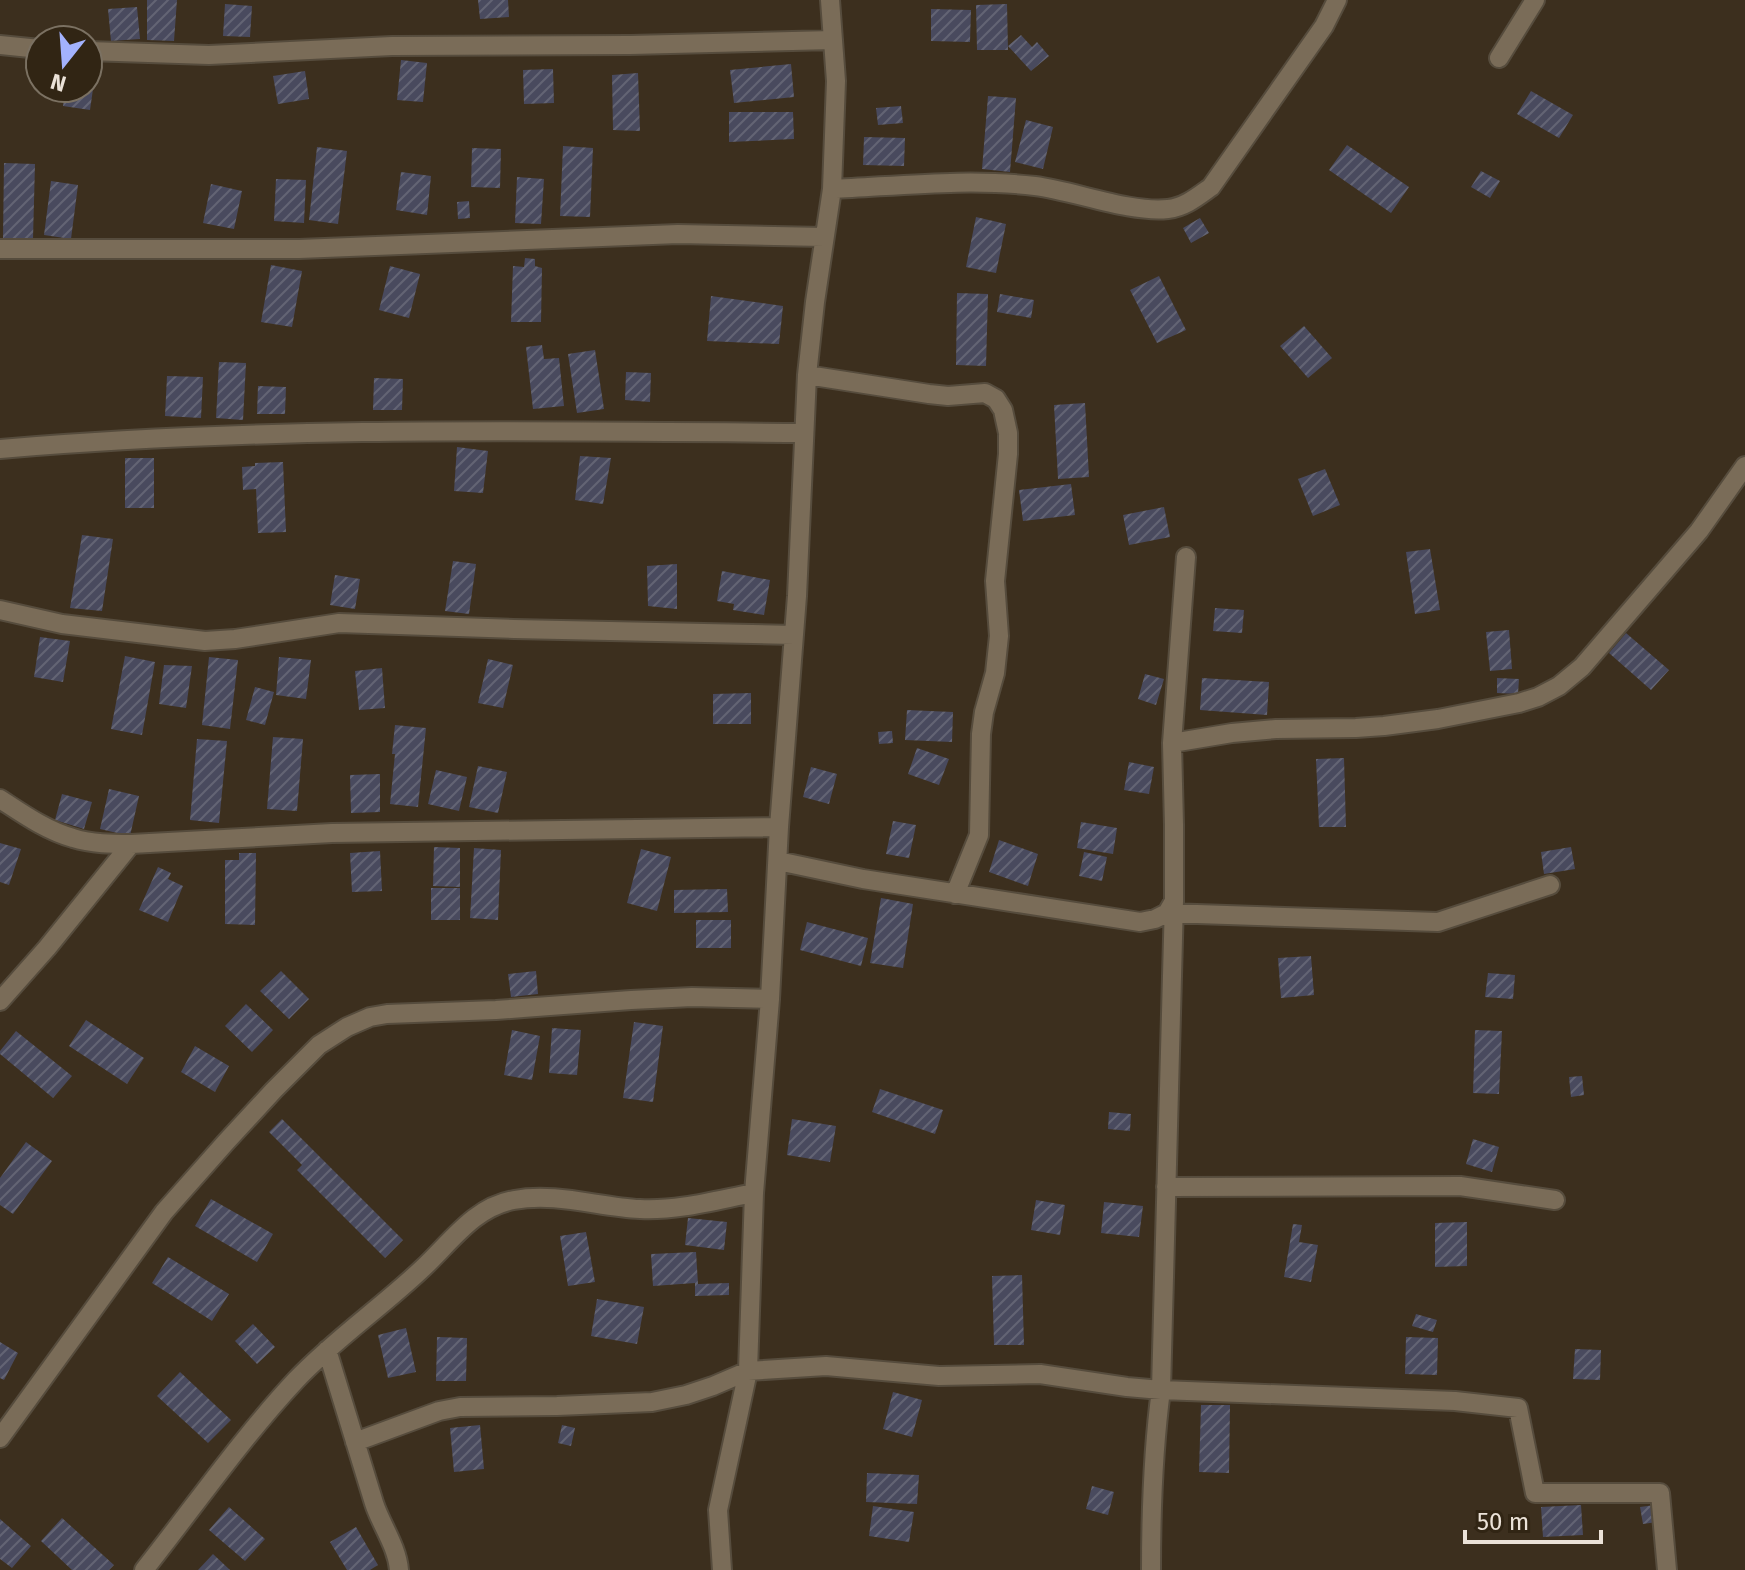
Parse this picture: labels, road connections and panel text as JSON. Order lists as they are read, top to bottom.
{
  "scale_bar": "50 m",
  "north": "bottom"
}
